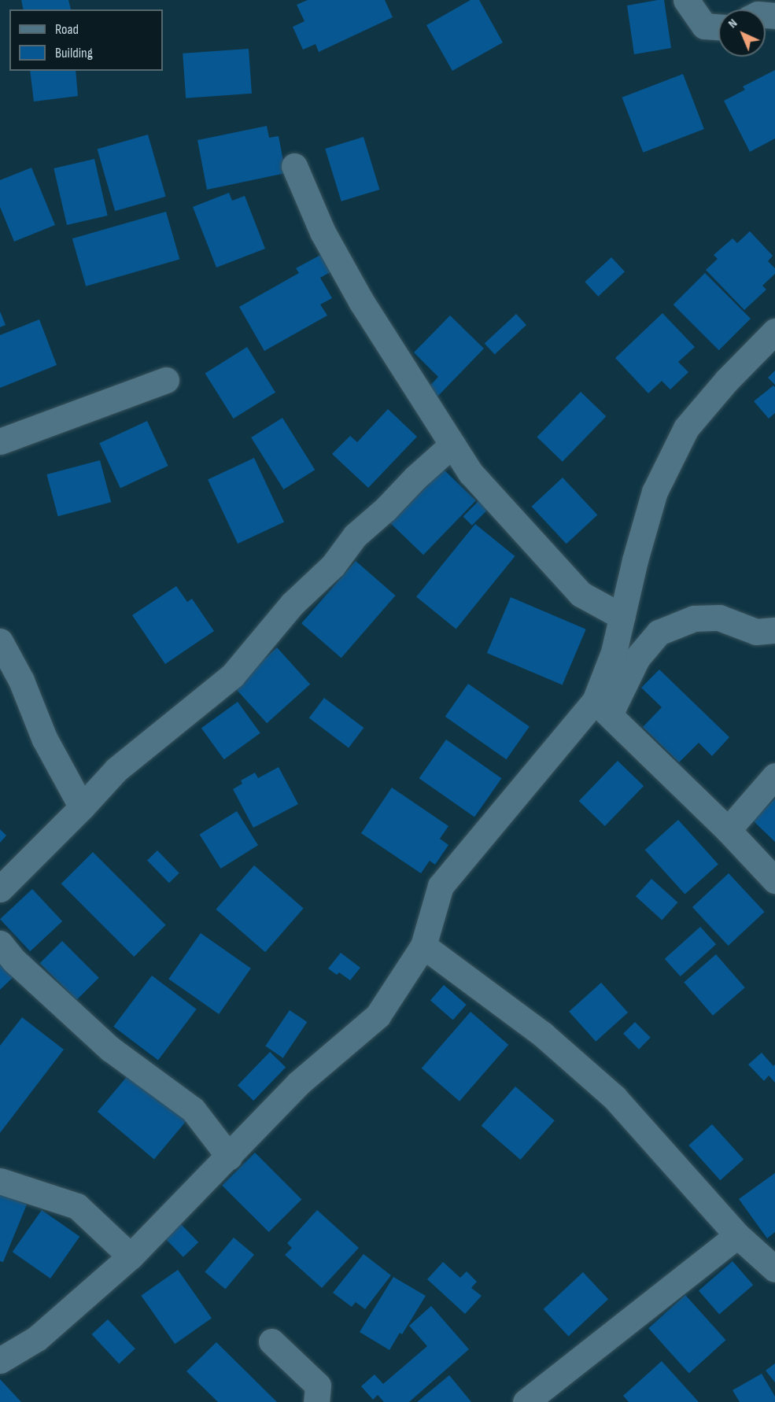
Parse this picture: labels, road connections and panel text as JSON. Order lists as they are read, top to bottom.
{
  "legend": ["Road", "Building"],
  "north": "top left"
}
